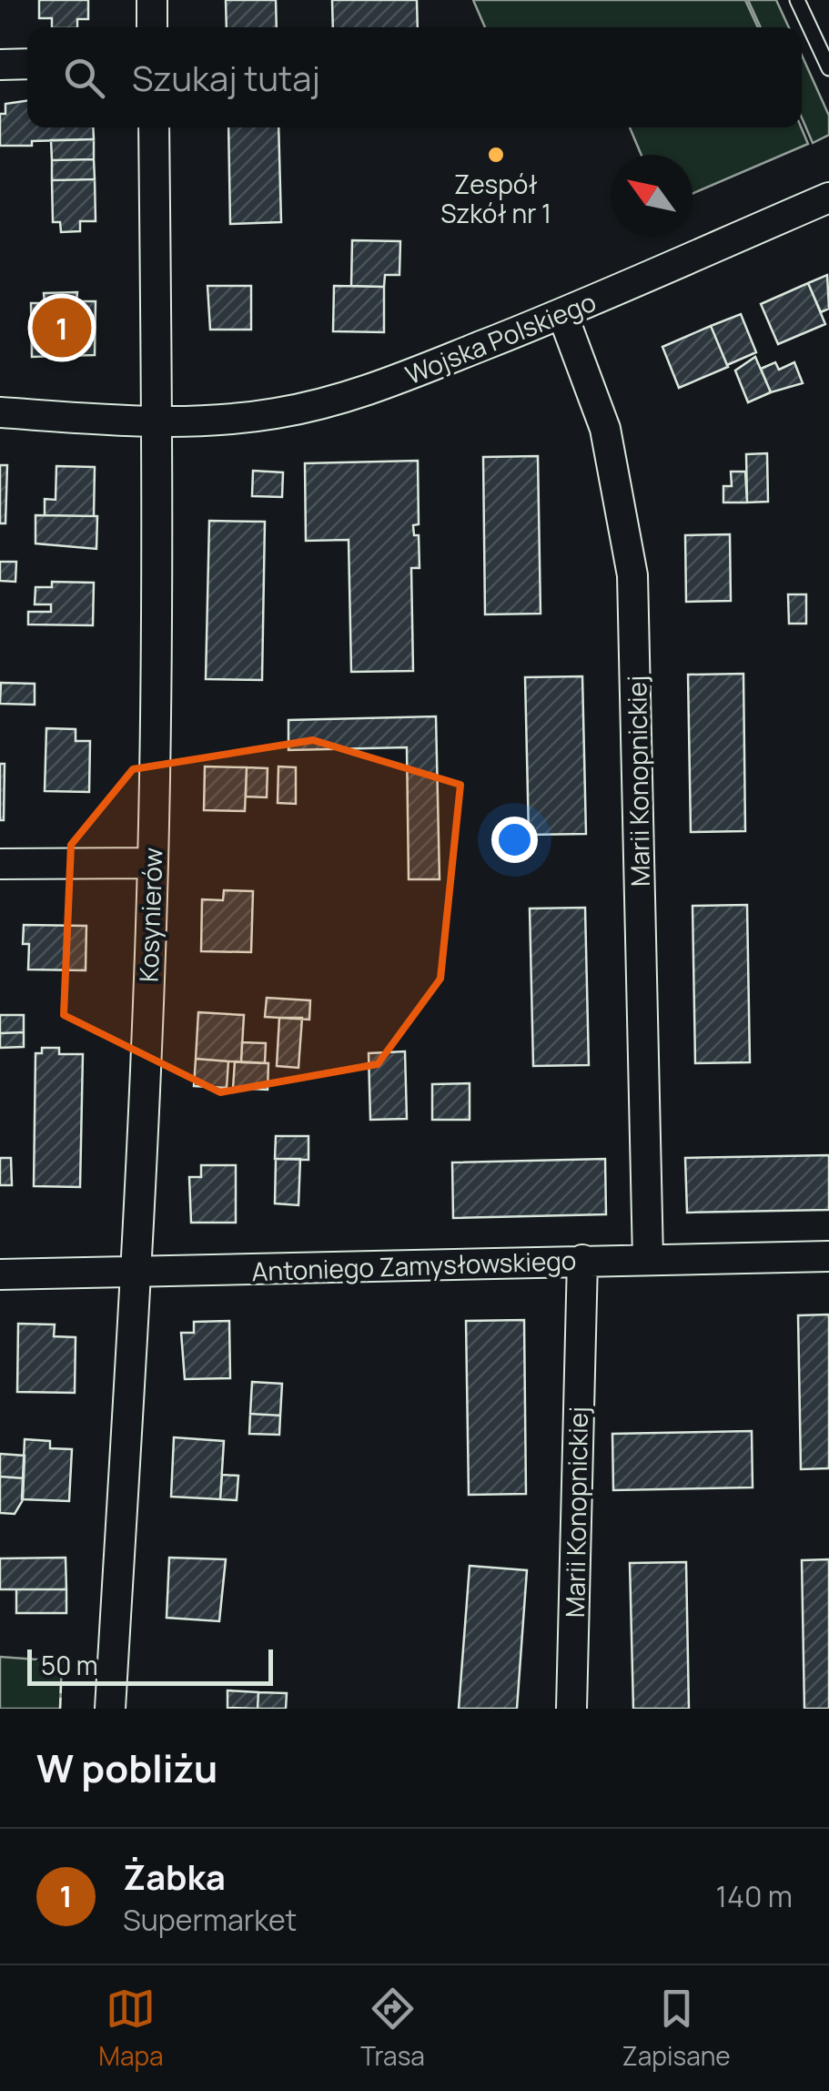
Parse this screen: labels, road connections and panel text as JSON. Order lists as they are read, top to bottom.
{
  "streets": {
    "street": [
      "Wojska Polskiego",
      "Marii Konopnickiej",
      "Kosynierów",
      "Antoniego Zamysłowskiego"
    ]
  },
  "crossings": [
    ["Wojska Polskiego", "Marii Konopnickiej"],
    ["Wojska Polskiego", "Kosynierów"],
    ["Marii Konopnickiej", "Antoniego Zamysłowskiego"],
    ["Kosynierów", "Antoniego Zamysłowskiego"]
  ],
  "places": ["Zespół Szkół nr 1"],
  "scale_bar": "50 m",
  "north": "top left",
  "page": {
    "search": "Szukaj tutaj",
    "pins": "1",
    "scale": "50 m",
    "heading": "W pobliżu",
    "list": [
      {
        "mark": "1",
        "name": "Żabka",
        "note": "Supermarket",
        "value": "140 m"
      }
    ],
    "nav": ["Mapa", "Trasa", "Zapisane"]
  }
}
